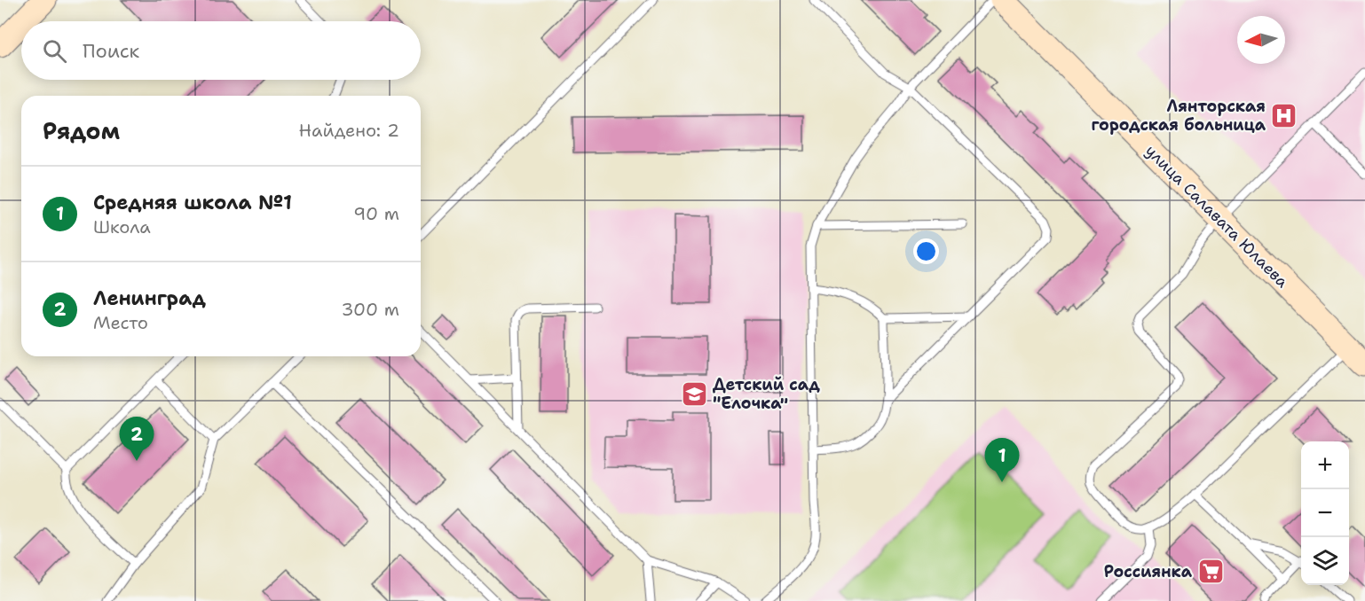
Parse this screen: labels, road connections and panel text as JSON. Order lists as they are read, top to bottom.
{
  "streets": {
    "street": ["улица Салавата Юлаева"]
  },
  "places": {
    "hospital": ["Лянторская городская больница"],
    "school or university": ["Детский сад \"Елочка\""],
    "supermarket": ["Россиянка"]
  },
  "north": "left",
  "page": {
    "search": "Поиск",
    "heading": ["Рядом", "Найдено: 2"],
    "list": [
      {
        "mark": "1",
        "name": "Средняя школа №1",
        "note": "Школа",
        "value": "90 m"
      },
      {
        "mark": "2",
        "name": "Ленинград",
        "note": "Место",
        "value": "300 m"
      }
    ],
    "pins": ["2", "1"],
    "map_buttons": ["+", "−"]
  }
}
